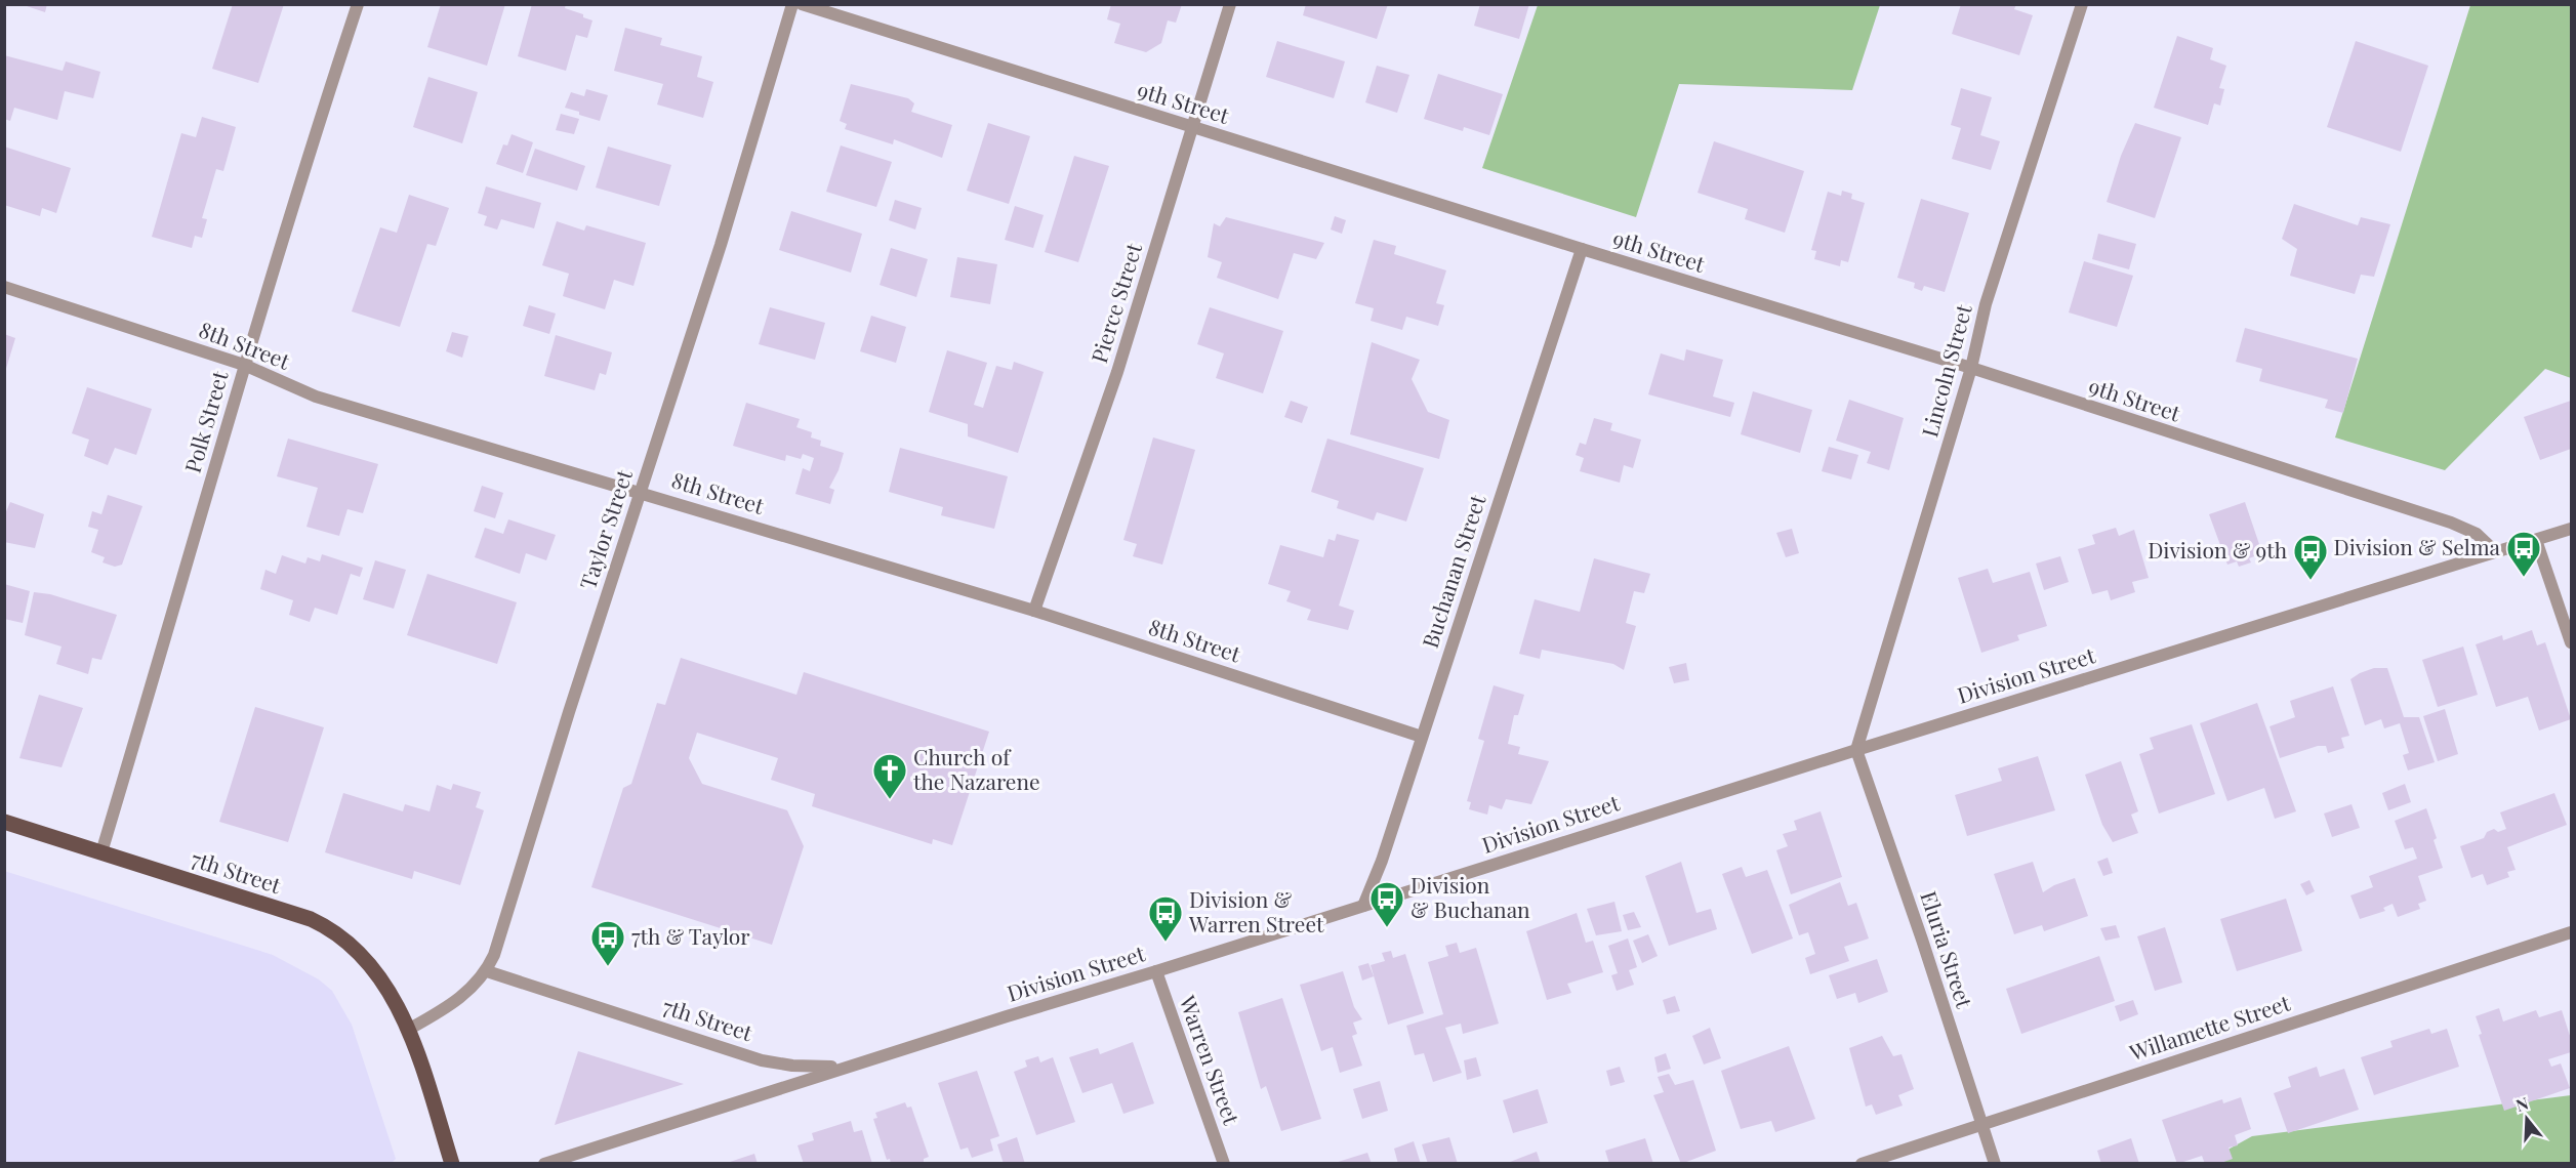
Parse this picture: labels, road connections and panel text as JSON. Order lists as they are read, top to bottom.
{
  "streets": {
    "main road": ["7th Street"],
    "street": [
      "9th Street",
      "Pierce Street",
      "8th Street",
      "Lincoln Street",
      "Polk Street",
      "Taylor Street",
      "Buchanan Street",
      "Division Street",
      "Eluria Street",
      "Willamette Street",
      "Warren Street"
    ]
  },
  "crossings": [
    ["9th Street", "Pierce Street"],
    ["9th Street", "Lincoln Street"],
    ["9th Street", "Buchanan Street"],
    ["9th Street", "Division Street"],
    ["Pierce Street", "8th Street"],
    ["8th Street", "Polk Street"],
    ["8th Street", "Taylor Street"],
    ["8th Street", "Buchanan Street"],
    ["Lincoln Street", "Division Street"],
    ["Lincoln Street", "Eluria Street"],
    ["Polk Street", "7th Street"],
    ["Taylor Street", "7th Street"],
    ["Buchanan Street", "Division Street"],
    ["Division Street", "7th Street"],
    ["Division Street", "Eluria Street"],
    ["Division Street", "Warren Street"],
    ["Eluria Street", "Willamette Street"]
  ],
  "places": {
    "bus stop": [
      "Division & Selma",
      "Division & 9th",
      "Division & Buchanan",
      "Division & Warren Street",
      "7th & Taylor"
    ],
    "church": ["Church of the Nazarene"]
  },
  "north": "top"
}
